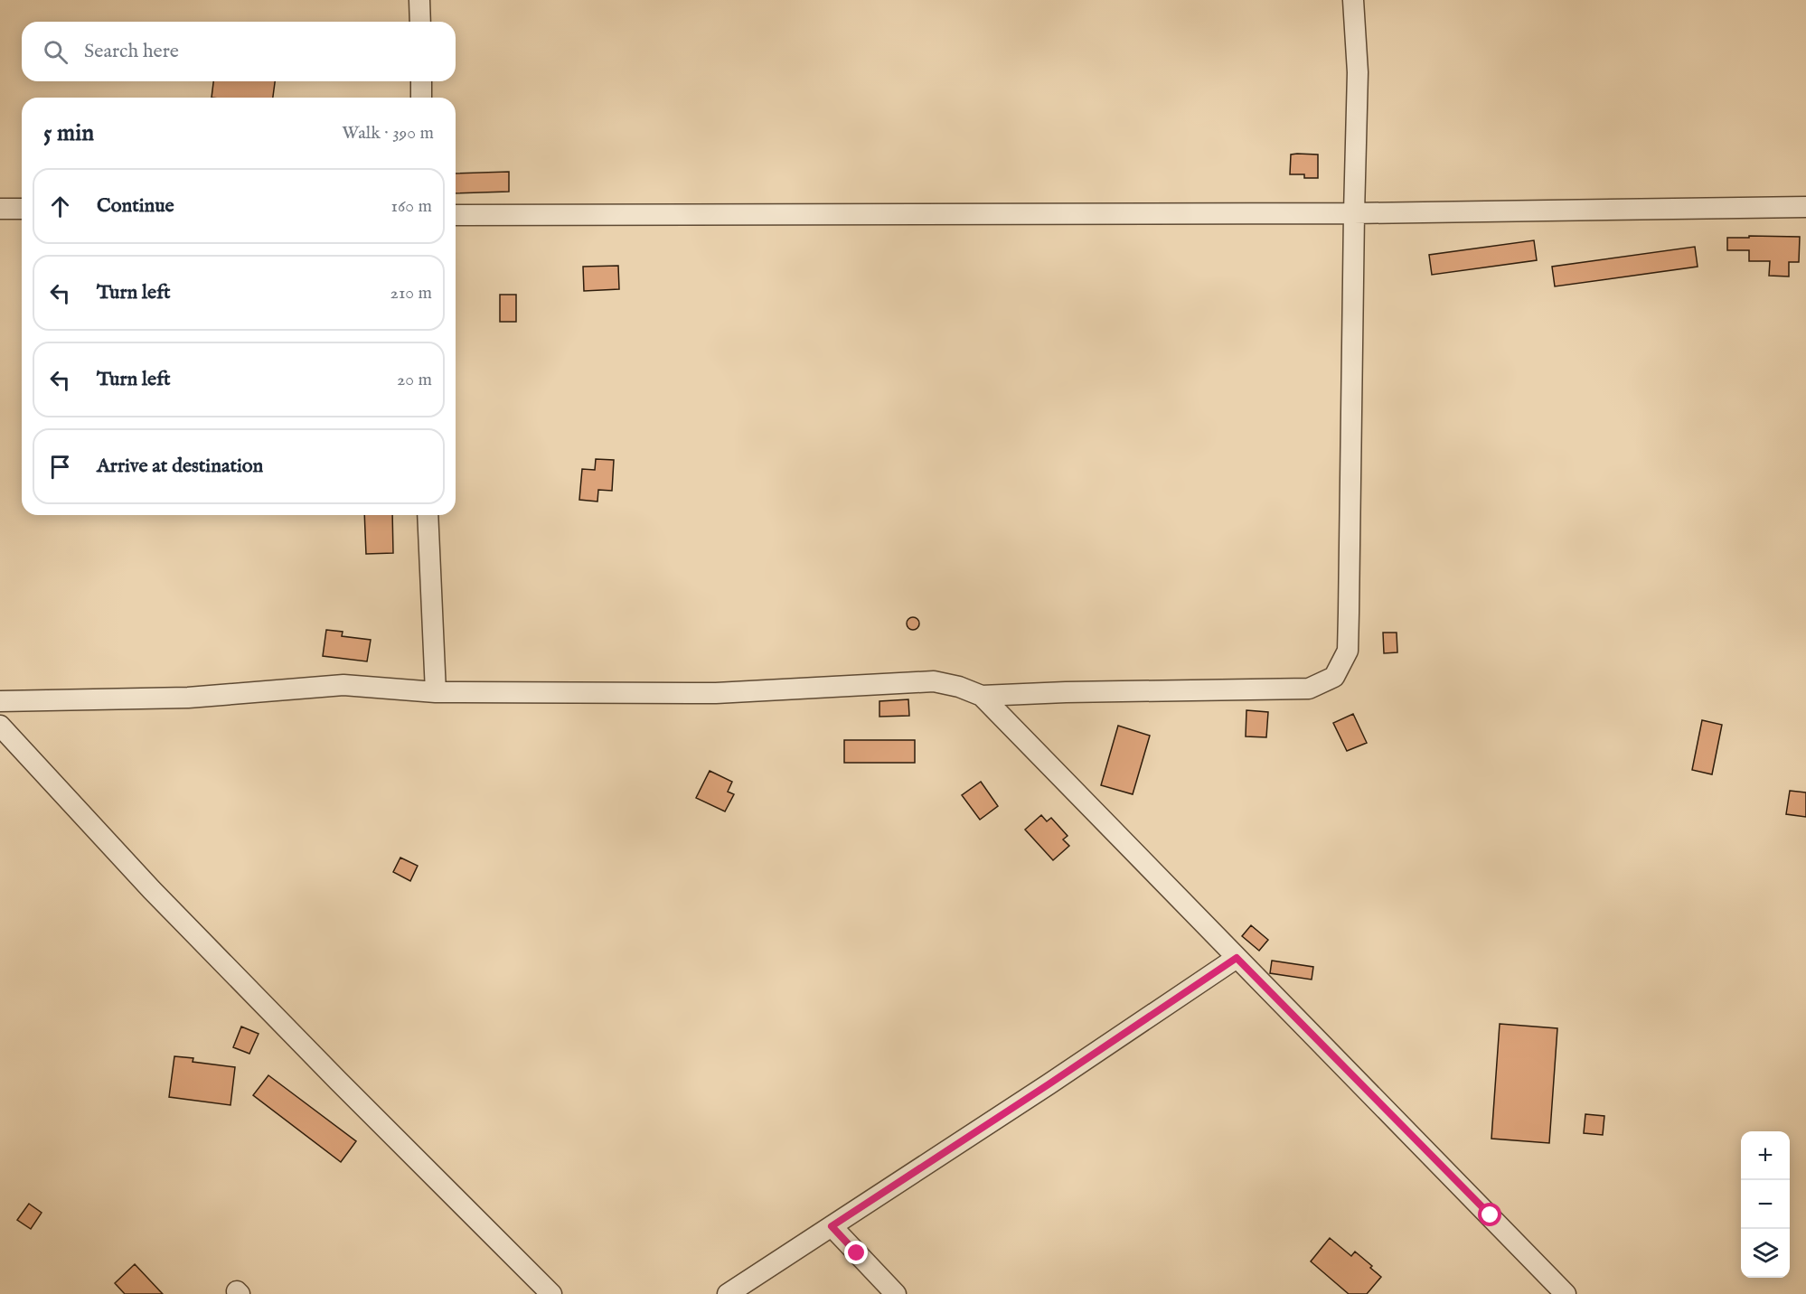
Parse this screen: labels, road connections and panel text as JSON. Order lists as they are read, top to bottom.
{
  "page": {
    "search": "Search here",
    "heading": ["5 min", "Walk · 390 m"],
    "list": [
      ["Continue", "160 m"],
      ["Turn left", "210 m"],
      ["Turn left", "20 m"],
      "Arrive at destination"
    ],
    "map_buttons": ["+", "−"]
  }
}
